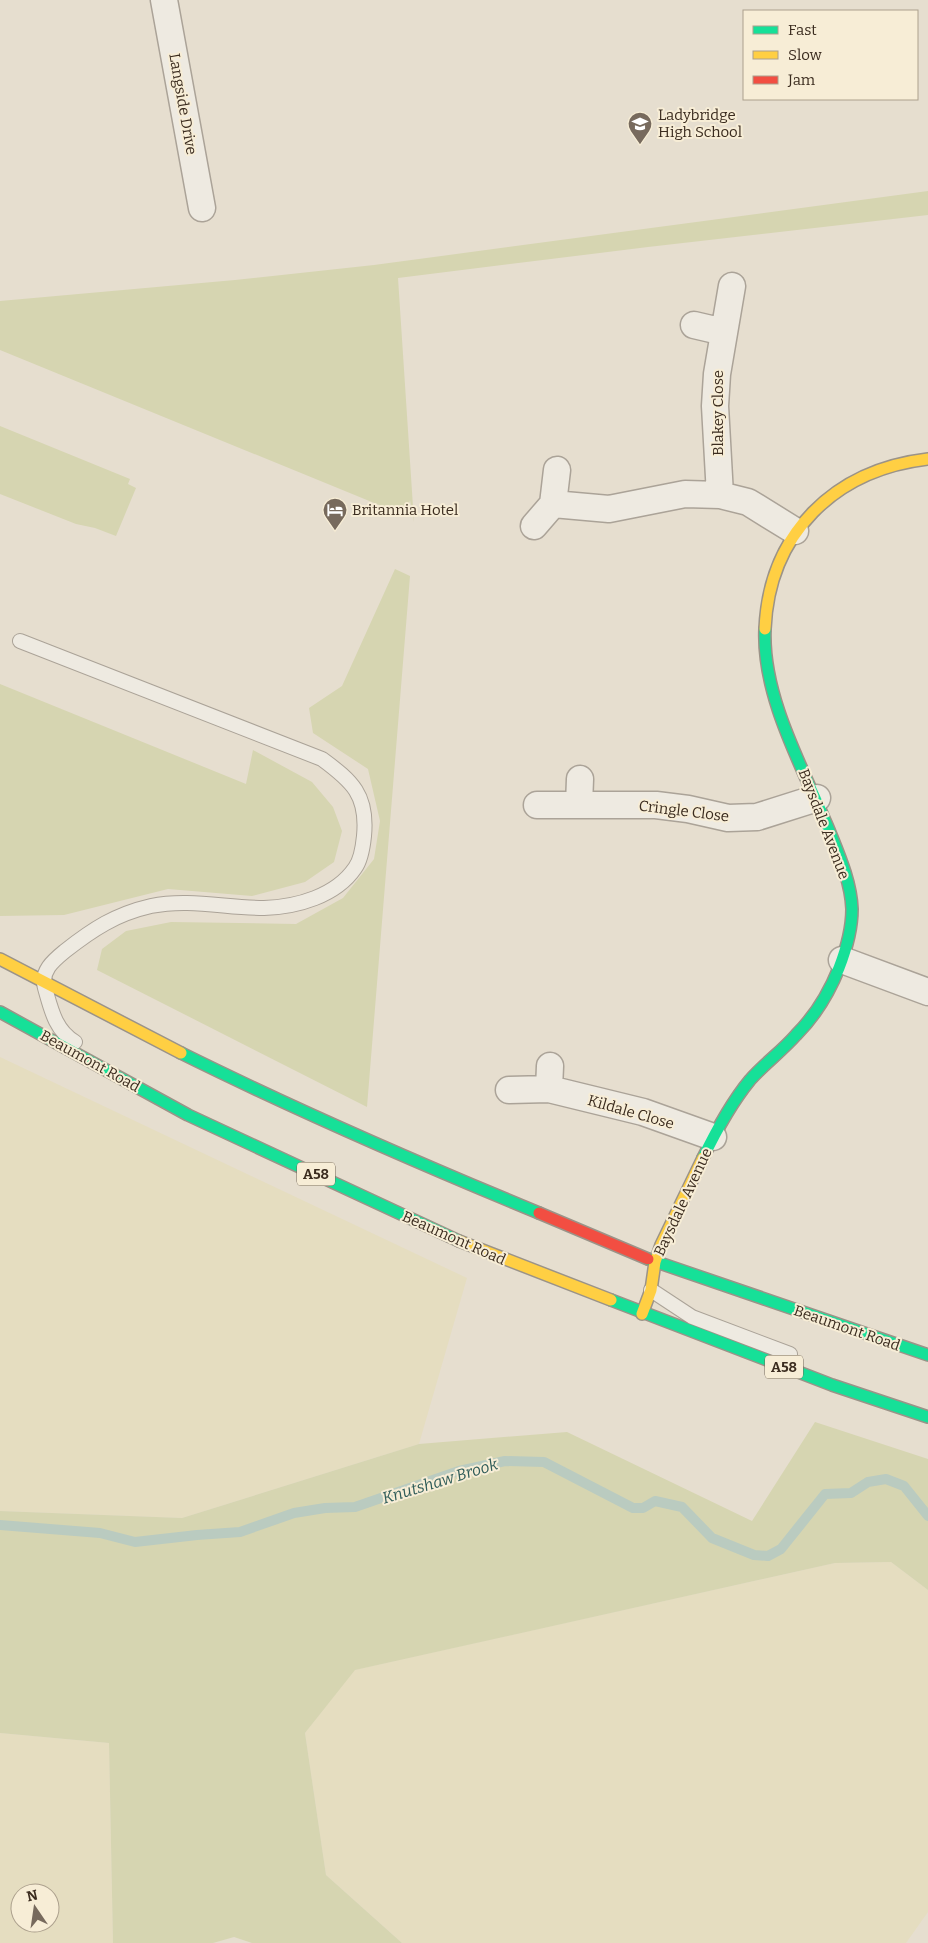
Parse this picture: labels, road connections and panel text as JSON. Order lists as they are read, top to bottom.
{
  "streets": {
    "main road": ["Baysdale Avenue", "Beaumont Road", "A58"],
    "street": [
      "Langside Drive",
      "Blakey Close",
      "Cringle Close",
      "Kildale Close"
    ]
  },
  "crossings": [
    ["Cringle Close", "Baysdale Avenue"],
    ["Baysdale Avenue", "Beaumont Road"],
    ["Baysdale Avenue", "Kildale Close"]
  ],
  "water": ["Knutshaw Brook"],
  "places": {
    "school or university": ["Ladybridge High School"],
    "hotel": ["Britannia Hotel"]
  },
  "legend": ["Fast", "Slow", "Jam"],
  "north": "top"
}
